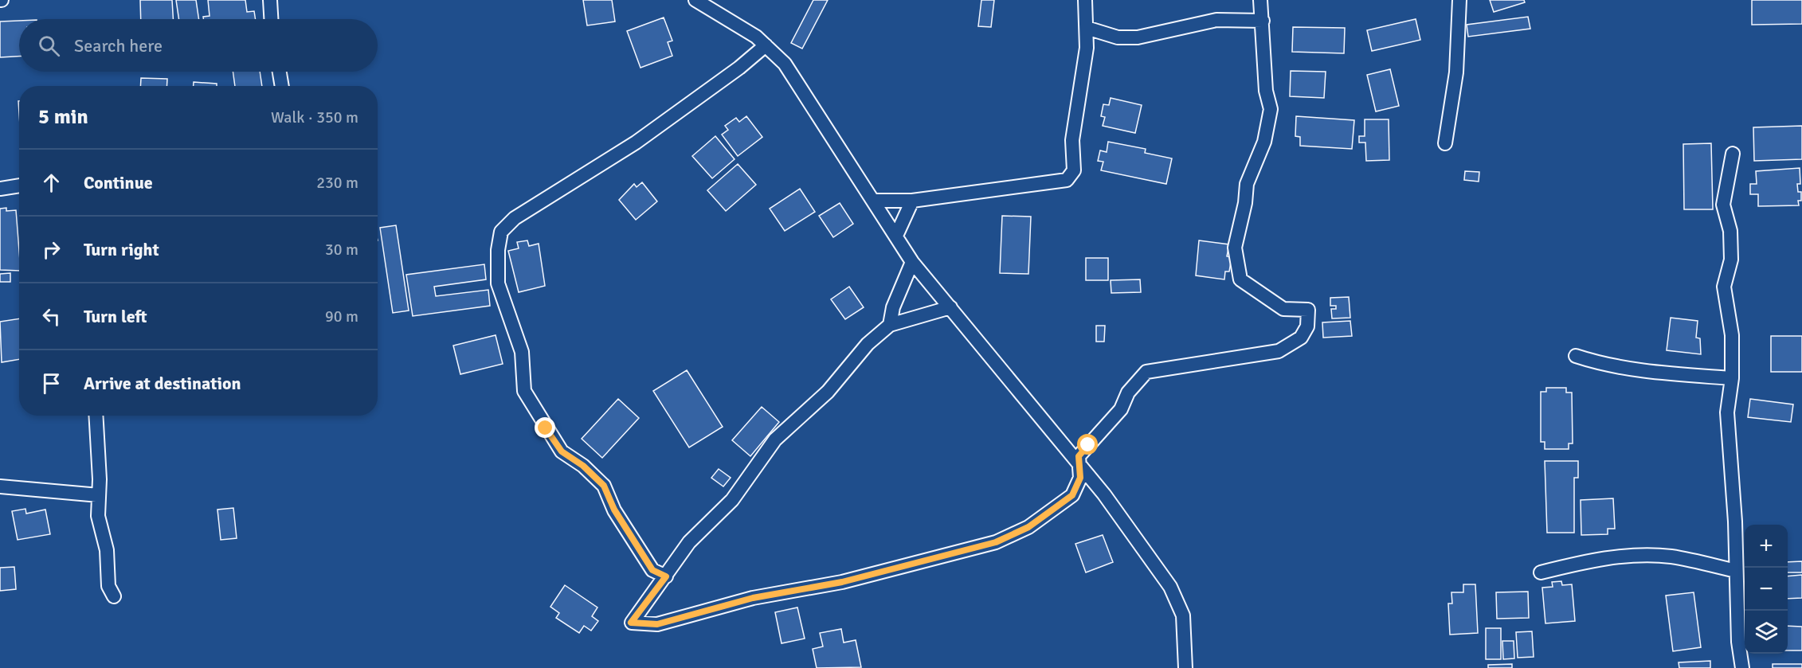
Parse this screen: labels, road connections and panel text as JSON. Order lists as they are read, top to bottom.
{
  "page": {
    "search": "Search here",
    "heading": ["5 min", "Walk · 350 m"],
    "list": [
      ["Continue", "230 m"],
      ["Turn right", "30 m"],
      ["Turn left", "90 m"],
      "Arrive at destination"
    ],
    "map_buttons": ["+", "−"]
  }
}
